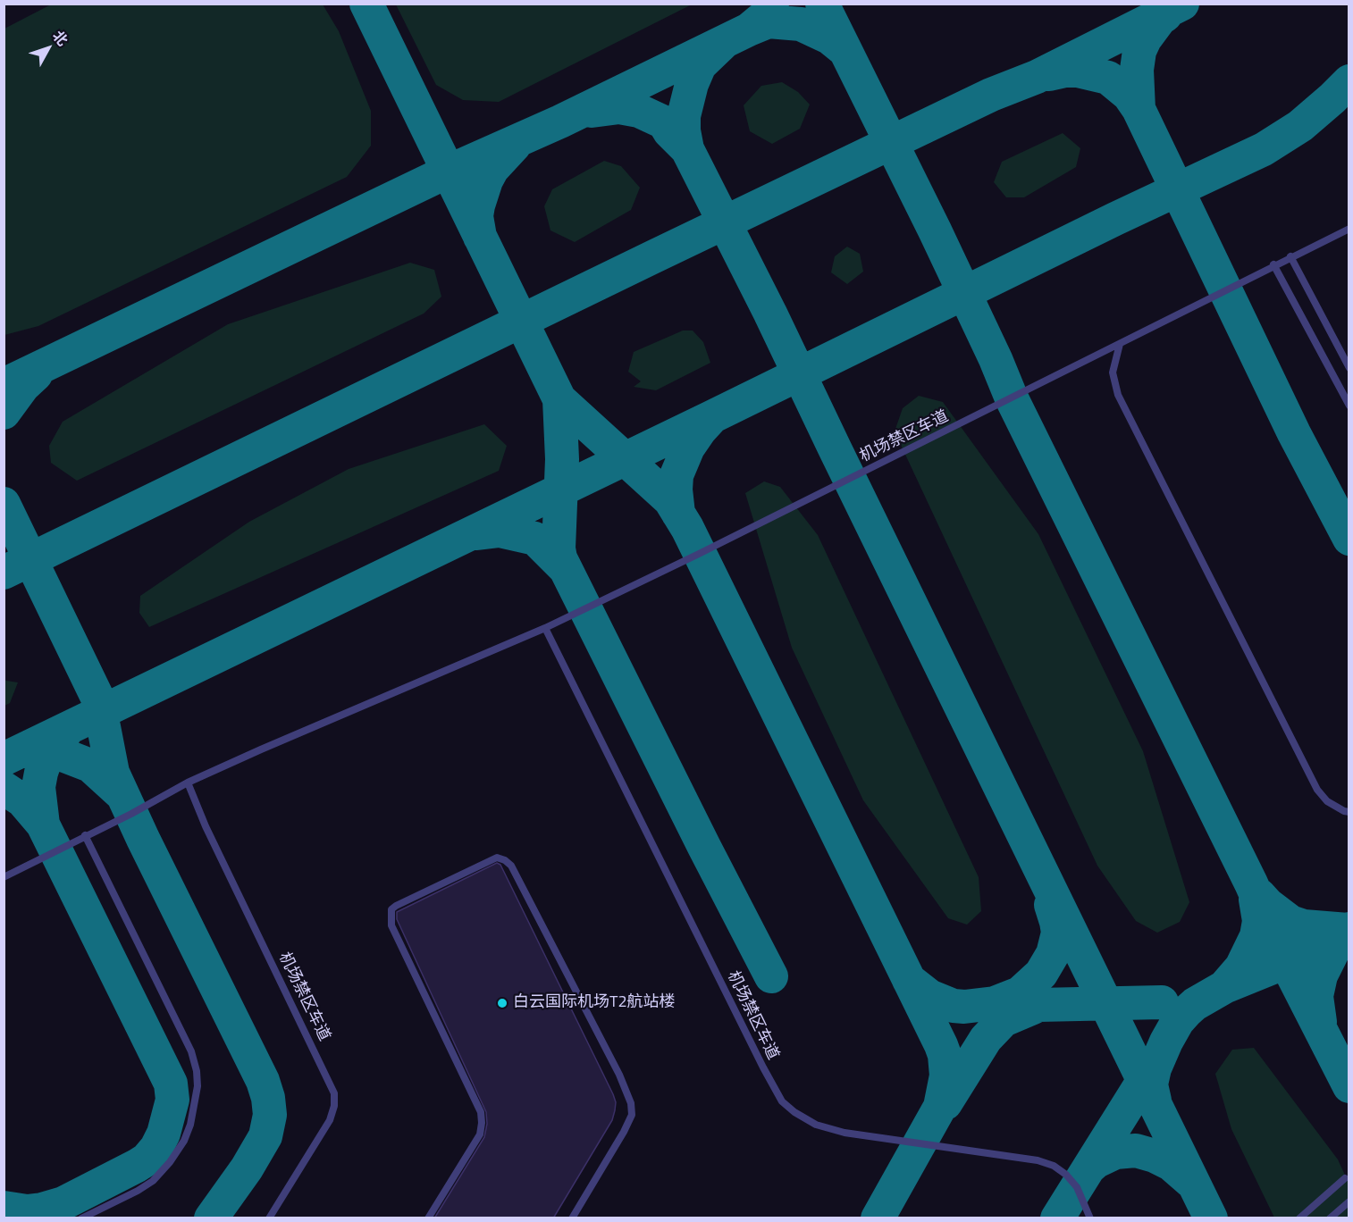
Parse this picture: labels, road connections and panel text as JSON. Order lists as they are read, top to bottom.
{
  "streets": {
    "lane": ["机场禁区车道"]
  },
  "places": ["白云国际机场T2航站楼"],
  "north": "top right"
}
